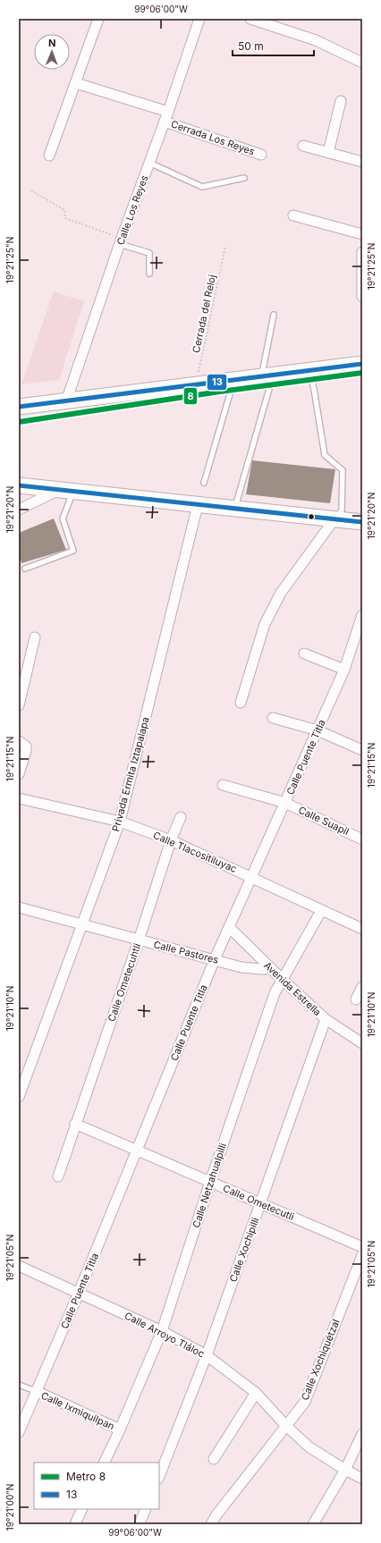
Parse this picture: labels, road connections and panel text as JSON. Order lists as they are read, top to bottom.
{
  "streets": {
    "street": [
      "Cerrada Los Reyes",
      "Calle Los Reyes",
      "Calle Puente Titla",
      "Privada Ermita Iztapalapa",
      "Calle Suapil",
      "Calle Tlacositiluyac",
      "Calle Pastores",
      "Calle Ometecuhtli",
      "Avenida Estrella",
      "Calle Netzahualpilli",
      "Calle Ometecutli",
      "Calle Xochipilli",
      "Calle Arroyo Tláloc",
      "Calle Xochiquétzal",
      "Calle Ixmiquilpan"
    ],
    "path": ["Cerrada del Reloj"]
  },
  "crossings": [
    ["Cerrada Los Reyes", "Calle Los Reyes"],
    ["Calle Puente Titla", "Calle Suapil"],
    ["Calle Puente Titla", "Calle Tlacositiluyac"],
    ["Calle Puente Titla", "Calle Pastores"],
    ["Calle Puente Titla", "Avenida Estrella"],
    ["Calle Puente Titla", "Calle Ometecutli"],
    ["Calle Puente Titla", "Calle Arroyo Tláloc"],
    ["Calle Puente Titla", "Calle Ixmiquilpan"],
    ["Privada Ermita Iztapalapa", "Calle Tlacositiluyac"],
    ["Privada Ermita Iztapalapa", "Calle Pastores"],
    ["Calle Tlacositiluyac", "Calle Ometecuhtli"],
    ["Calle Tlacositiluyac", "Calle Netzahualpilli"],
    ["Calle Pastores", "Calle Ometecuhtli"],
    ["Calle Pastores", "Avenida Estrella"],
    ["Calle Ometecuhtli", "Calle Ometecutli"],
    ["Avenida Estrella", "Calle Netzahualpilli"],
    ["Avenida Estrella", "Calle Xochipilli"],
    ["Calle Netzahualpilli", "Calle Ometecutli"],
    ["Calle Netzahualpilli", "Calle Arroyo Tláloc"],
    ["Calle Netzahualpilli", "Calle Ixmiquilpan"],
    ["Calle Ometecutli", "Calle Xochipilli"],
    ["Calle Xochipilli", "Calle Arroyo Tláloc"],
    ["Calle Arroyo Tláloc", "Calle Xochiquétzal"]
  ],
  "lines": ["transit line 13", "metro line 8"],
  "legend": ["Metro 8", "13"],
  "scale_bar": "50 m",
  "north": "top",
  "coordinates": [
    "99°06'00\"W",
    "19°21'25\"N",
    "19°21'20\"N",
    "19°21'15\"N",
    "19°21'10\"N",
    "19°21'05\"N",
    "19°21'00\"N"
  ]
}
